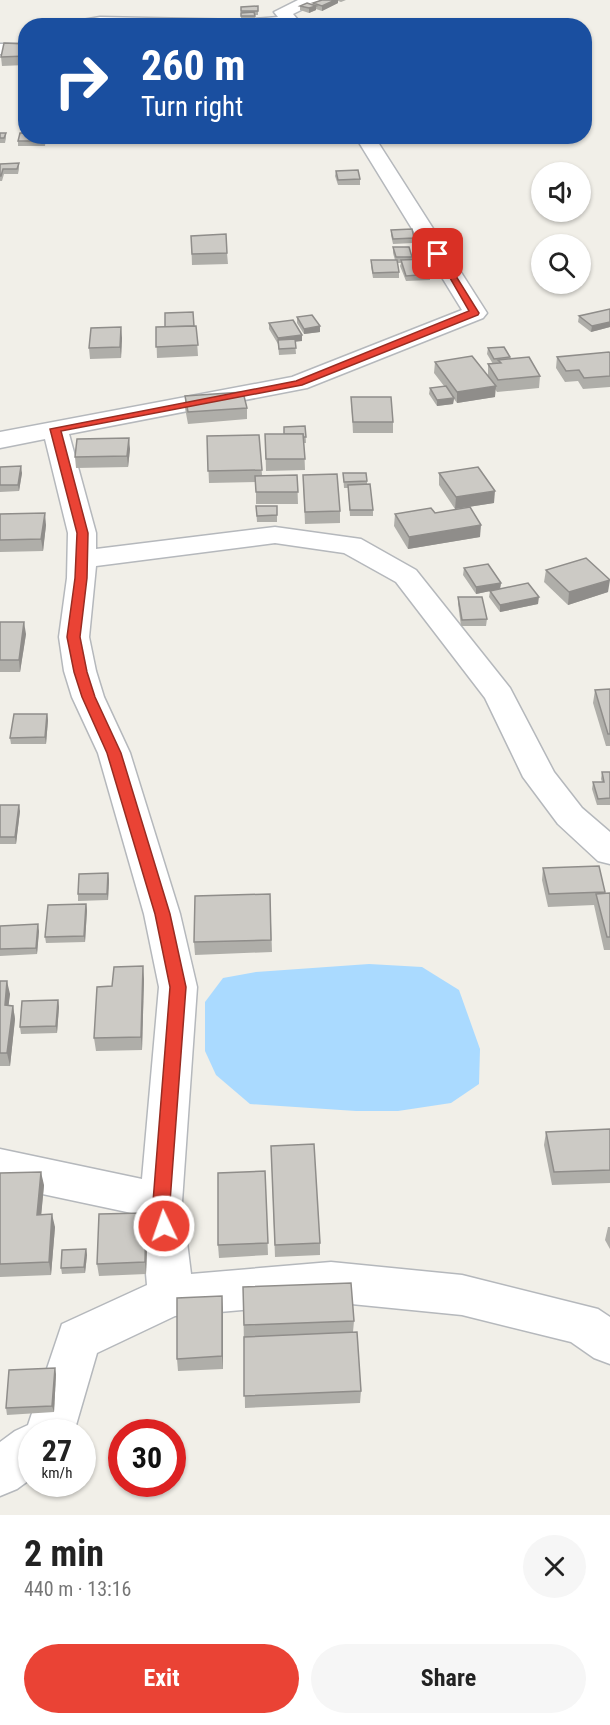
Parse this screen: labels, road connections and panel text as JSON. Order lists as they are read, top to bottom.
{
  "page": {
    "turn": ["260 m", "Turn right"],
    "speed": "27 km/h",
    "limit": "30",
    "heading": ["2 min", "440 m · 13:16"],
    "buttons": ["Exit", "Share"]
  }
}
